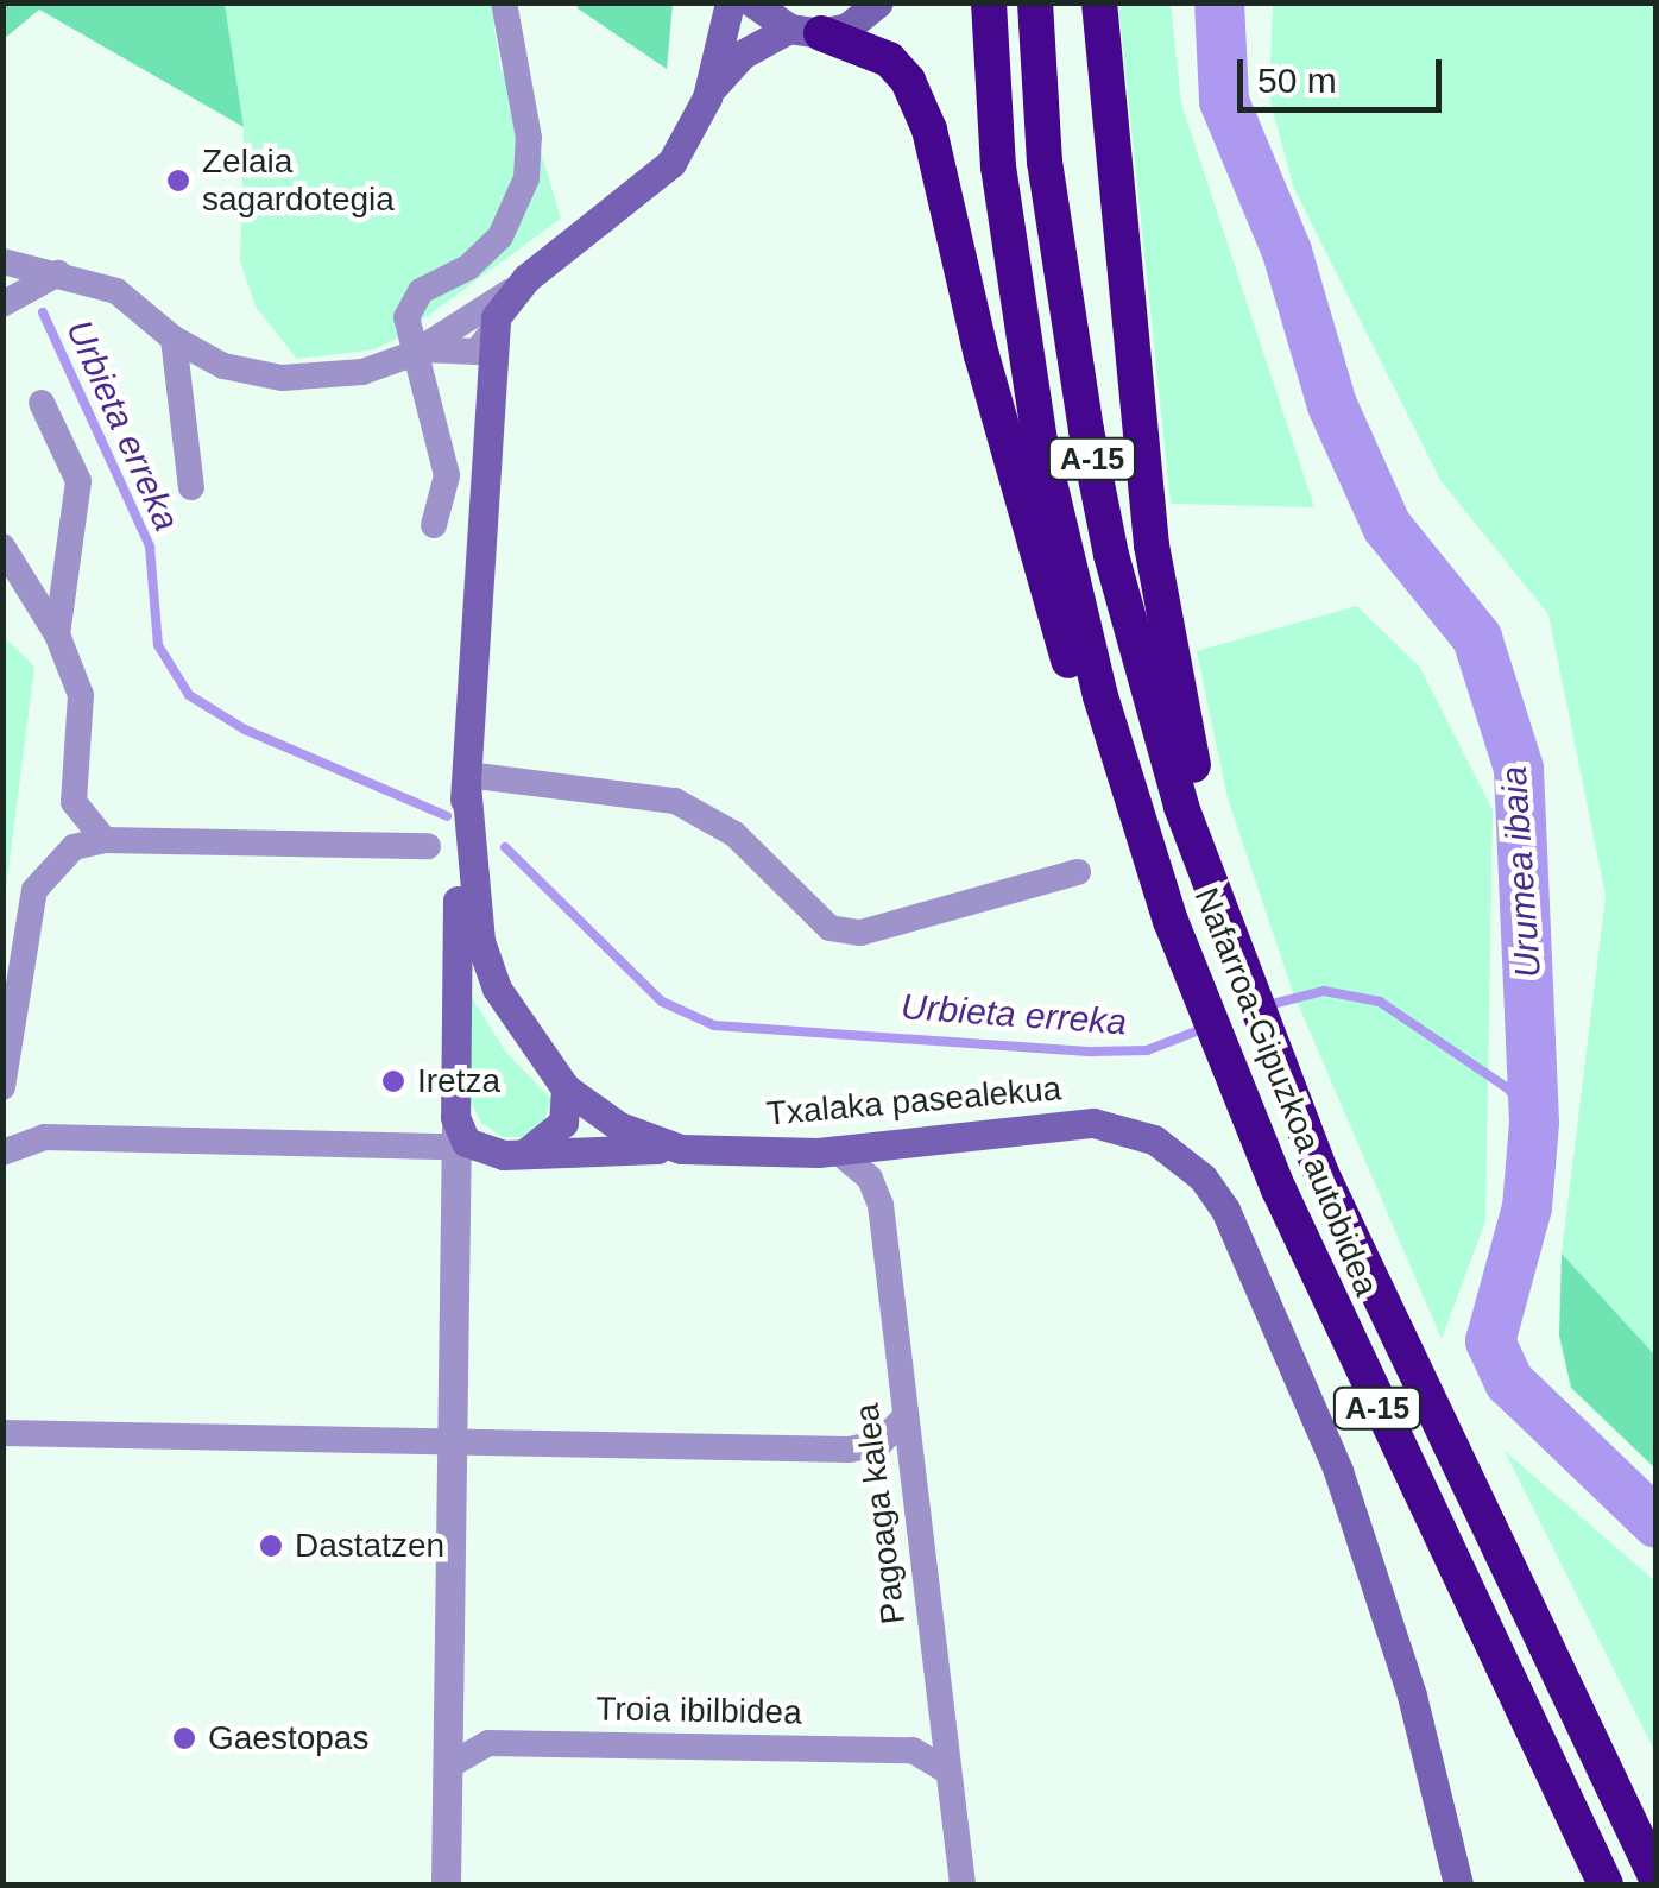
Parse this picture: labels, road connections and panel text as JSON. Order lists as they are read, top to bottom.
{
  "streets": {
    "highway": ["A-15", "Nafarroa-Gipuzkoa autobidea"],
    "main road": ["Txalaka pasealekua"],
    "street": ["Pagoaga kalea", "Troia ibilbidea"]
  },
  "crossings": [
    ["Txalaka pasealekua", "Pagoaga kalea"],
    ["Pagoaga kalea", "Troia ibilbidea"]
  ],
  "water": ["Urbieta erreka", "Urumea ibaia"],
  "places": [
    "Zelaia sagardotegia",
    "Iretza",
    "Dastatzen",
    "Gaestopas"
  ],
  "scale_bar": "50 m"
}
